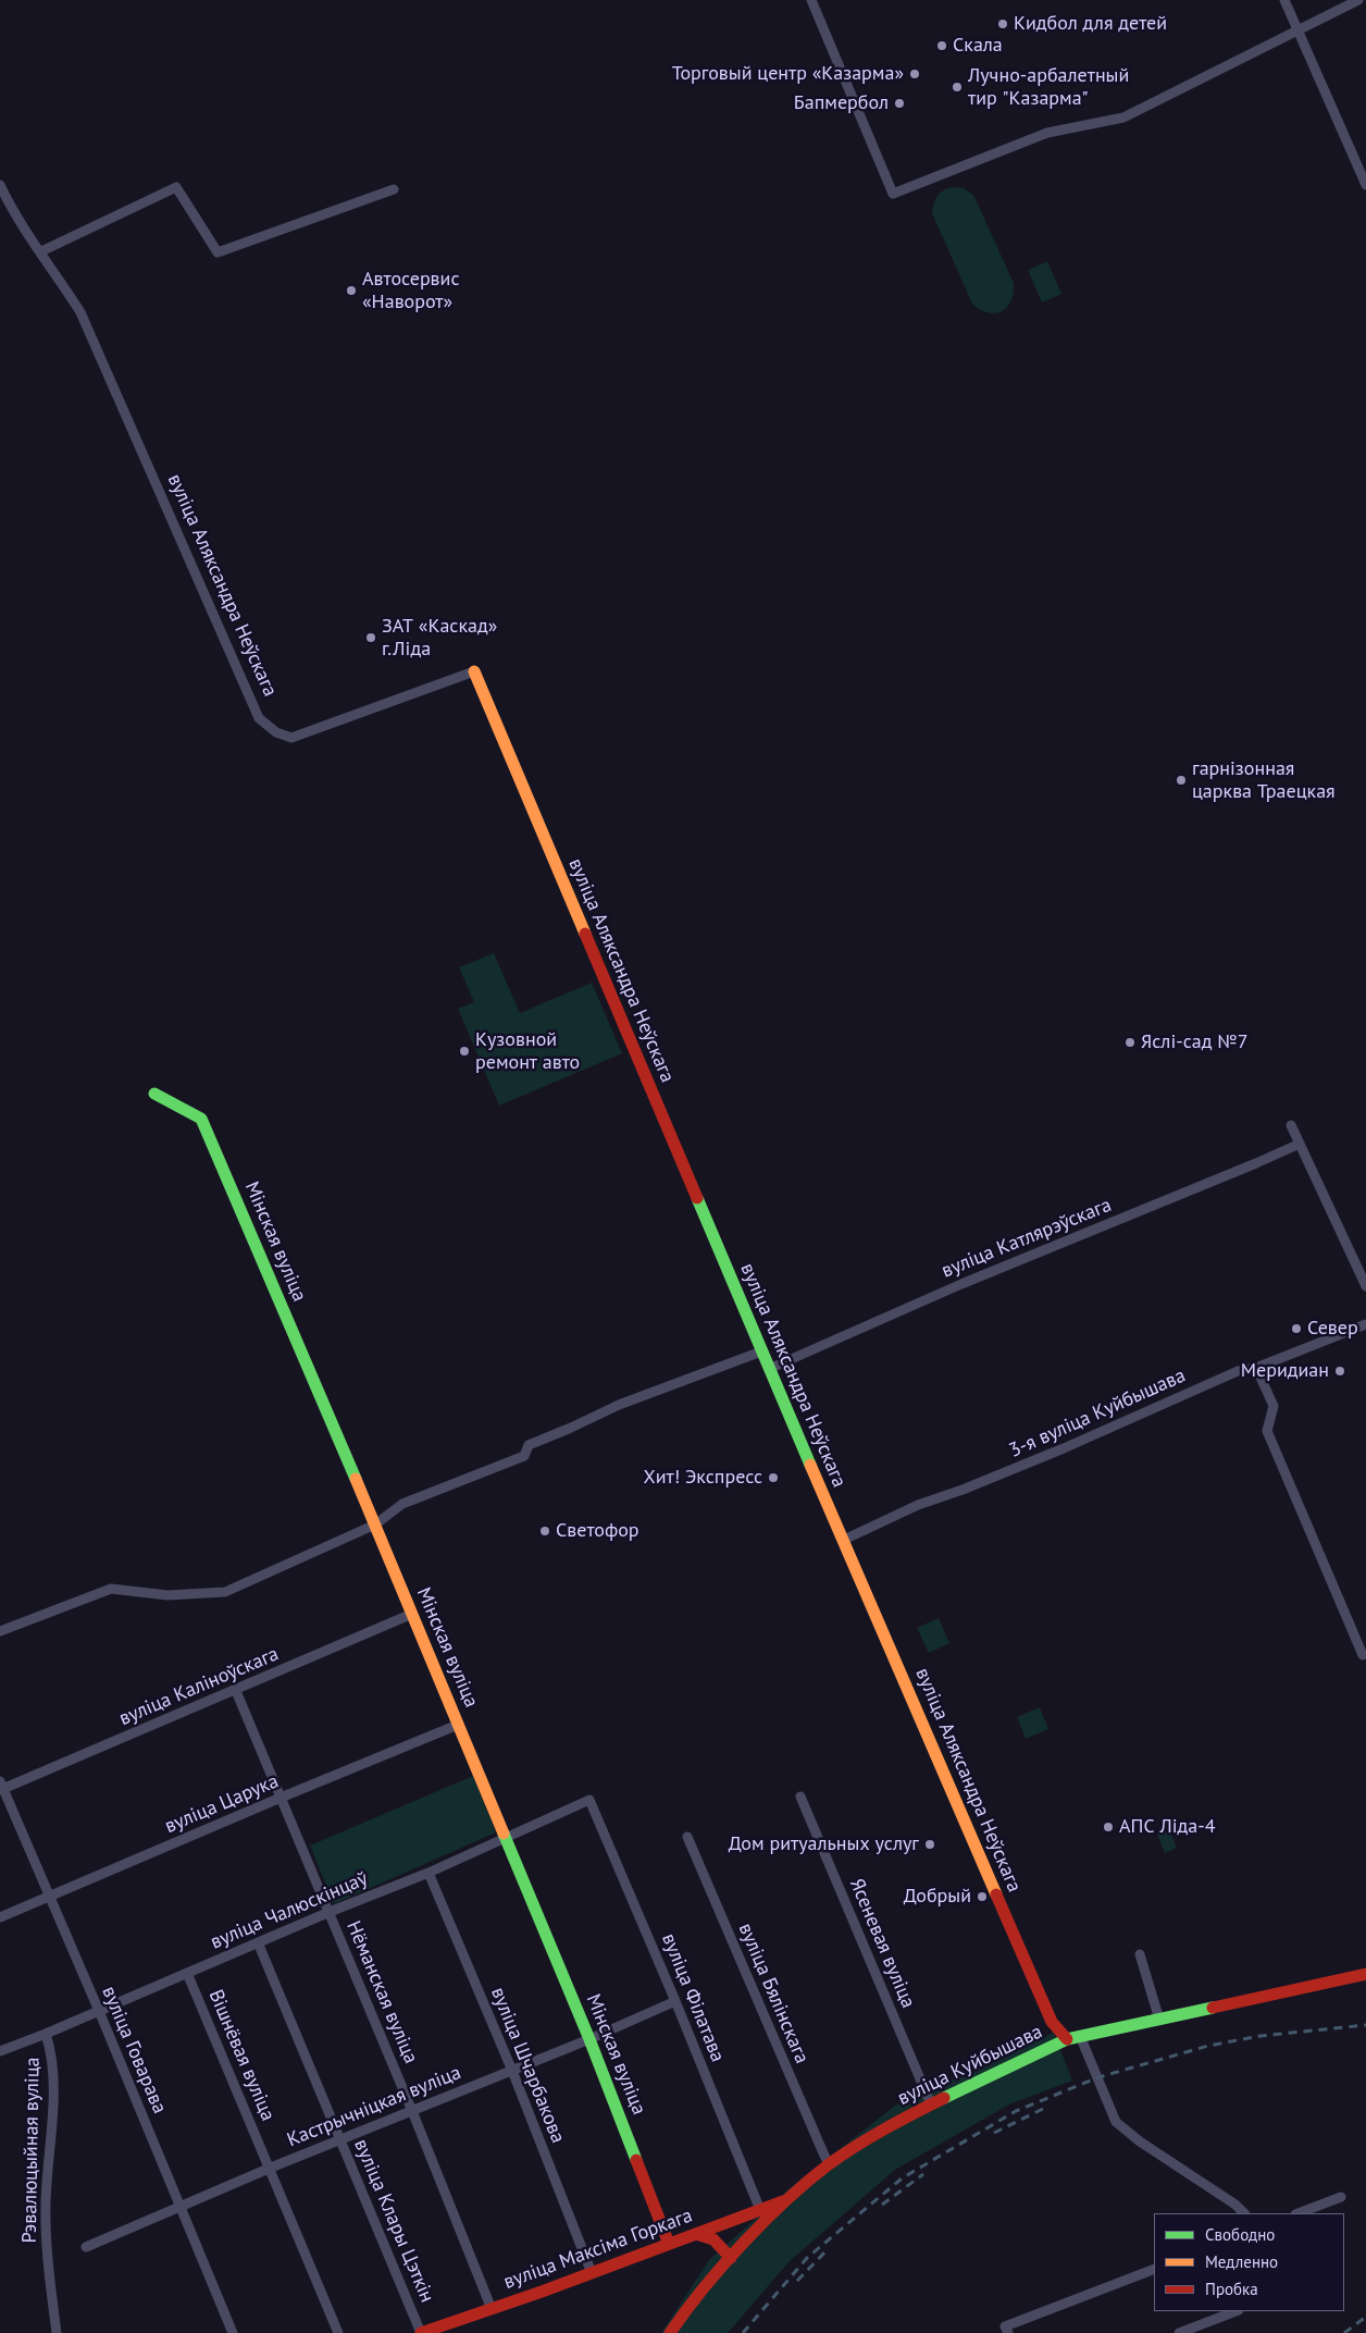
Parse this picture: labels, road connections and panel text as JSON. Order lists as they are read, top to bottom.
{
  "streets": {
    "street": [
      "вуліца Аляксандра Неўскага",
      "вуліца Катлярэўскага",
      "Мінская вуліца",
      "3-я вуліца Куйбышава",
      "вуліца Каліноўскага",
      "вуліца Царука",
      "вуліца Чалюскінцаў",
      "Ясеневая вуліца",
      "Нёманская вуліца",
      "вуліца Бялінскага",
      "вуліца Філатава",
      "вуліца Говарава",
      "Вішнёвая вуліца",
      "вуліца Шчарбакова",
      "вуліца Куйбышава",
      "Кастрычніцкая вуліца",
      "Рэвалюцыйная вуліца",
      "вуліца Клары Цэткін",
      "вуліца Максіма Горкага"
    ]
  },
  "crossings": [
    ["вуліца Аляксандра Неўскага", "вуліца Катлярэўскага"],
    ["вуліца Аляксандра Неўскага", "3-я вуліца Куйбышава"],
    ["вуліца Аляксандра Неўскага", "вуліца Куйбышава"],
    ["Мінская вуліца", "вуліца Каліноўскага"],
    ["Мінская вуліца", "вуліца Царука"],
    ["Мінская вуліца", "вуліца Чалюскінцаў"],
    ["Мінская вуліца", "Кастрычніцкая вуліца"],
    ["Мінская вуліца", "вуліца Максіма Горкага"],
    ["вуліца Каліноўскага", "Нёманская вуліца"],
    ["вуліца Каліноўскага", "вуліца Говарава"],
    ["вуліца Царука", "Нёманская вуліца"],
    ["вуліца Царука", "вуліца Говарава"],
    ["вуліца Чалюскінцаў", "Нёманская вуліца"],
    ["вуліца Чалюскінцаў", "вуліца Філатава"],
    ["вуліца Чалюскінцаў", "вуліца Говарава"],
    ["вуліца Чалюскінцаў", "Вішнёвая вуліца"],
    ["вуліца Чалюскінцаў", "вуліца Шчарбакова"],
    ["вуліца Чалюскінцаў", "Рэвалюцыйная вуліца"],
    ["вуліца Чалюскінцаў", "вуліца Клары Цэткін"],
    ["Ясеневая вуліца", "вуліца Куйбышава"],
    ["Нёманская вуліца", "Кастрычніцкая вуліца"],
    ["Нёманская вуліца", "вуліца Максіма Горкага"],
    ["вуліца Бялінскага", "вуліца Куйбышава"],
    ["вуліца Філатава", "Кастрычніцкая вуліца"],
    ["вуліца Філатава", "вуліца Максіма Горкага"],
    ["вуліца Говарава", "Кастрычніцкая вуліца"],
    ["Вішнёвая вуліца", "Кастрычніцкая вуліца"],
    ["вуліца Шчарбакова", "Кастрычніцкая вуліца"],
    ["вуліца Шчарбакова", "вуліца Максіма Горкага"],
    ["вуліца Куйбышава", "вуліца Максіма Горкага"],
    ["Кастрычніцкая вуліца", "вуліца Клары Цэткін"],
    ["вуліца Клары Цэткін", "вуліца Максіма Горкага"]
  ],
  "places": [
    "Кидбол для детей",
    "Скала",
    "Торговый центр «Казарма»",
    "Лучно-арбалетный тир \"Казарма\"",
    "Бапмербол",
    "Автосервис «Наворот»",
    "ЗАТ «Каскад» г.Ліда",
    "гарнізонная царква Траецкая",
    "Яслі-сад №7",
    "Кузовной ремонт авто",
    "Север",
    "Меридиан",
    "Хит! Экспресс",
    "Светофор",
    "АПС Ліда-4",
    "Дом ритуальных услуг",
    "Добрый"
  ],
  "legend": ["Свободно", "Медленно", "Пробка"]
}
